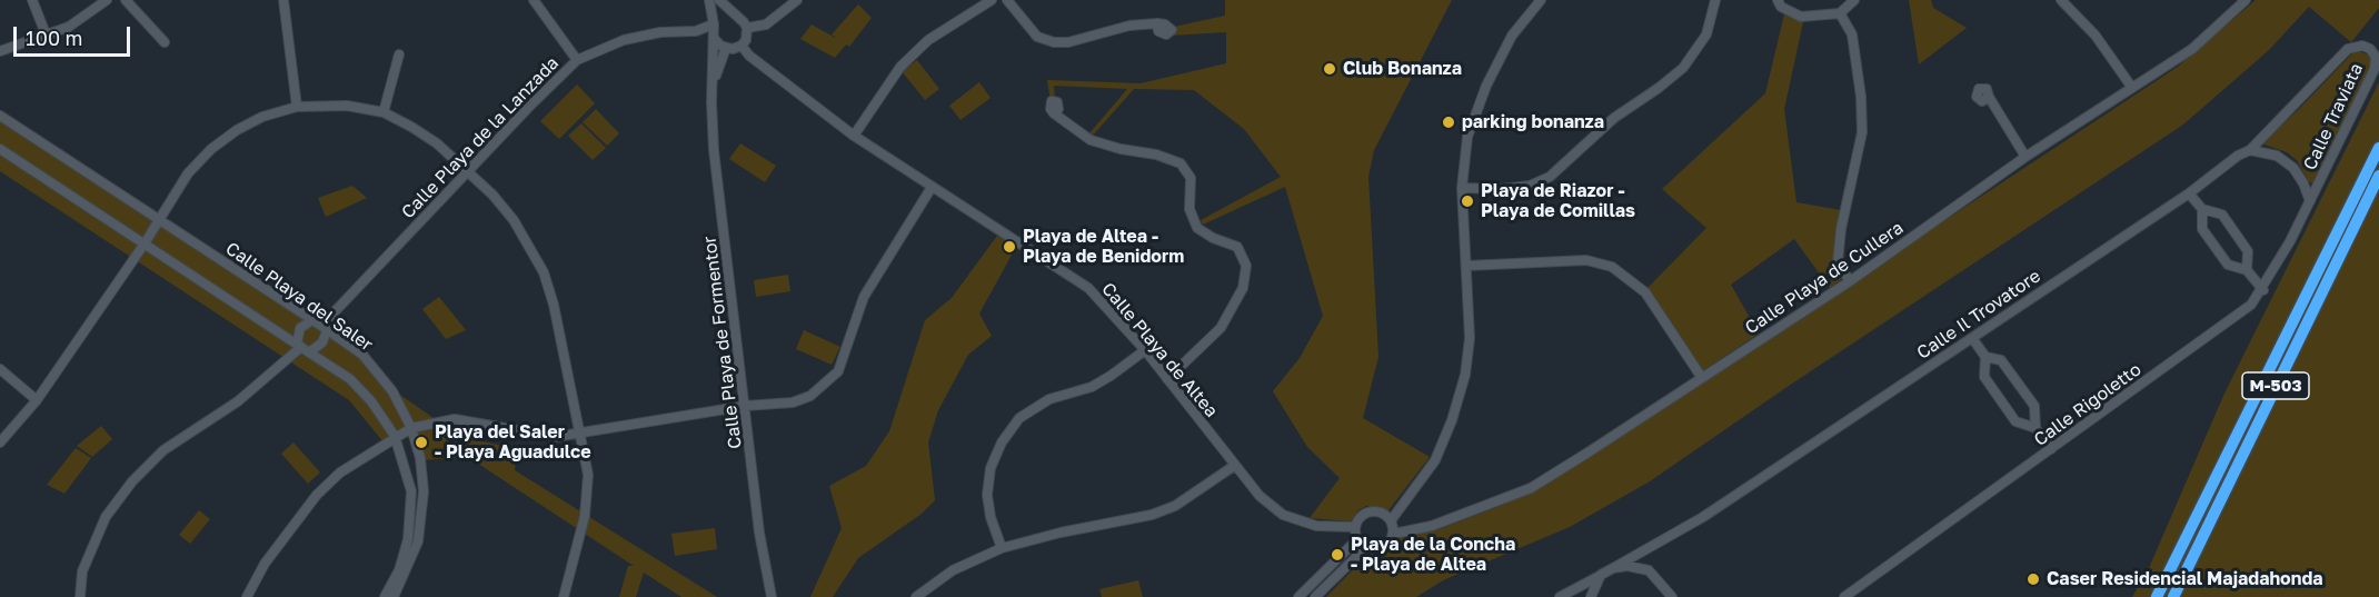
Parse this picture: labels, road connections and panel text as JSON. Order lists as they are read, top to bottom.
{
  "streets": {
    "highway": ["M-503"],
    "street": [
      "Calle Traviata",
      "Calle Playa de la Lanzada",
      "Calle Playa de Cullera",
      "Calle Playa del Saler",
      "Calle Il Trovatore",
      "Calle Playa de Formentor",
      "Calle Playa de Altea",
      "Calle Rigoletto"
    ]
  },
  "crossings": [
    ["Calle Traviata", "Calle Il Trovatore"],
    ["Calle Traviata", "Calle Rigoletto"],
    ["Calle Playa de la Lanzada", "Calle Playa del Saler"],
    ["Calle Playa de Cullera", "Calle Playa de Altea"],
    ["Calle Playa de Formentor", "Calle Playa de Altea"]
  ],
  "places": [
    "Club Bonanza",
    "parking bonanza",
    "Playa de Riazor - Playa de Comillas",
    "Playa de Altea - Playa de Benidorm",
    "Playa del Saler - Playa Aguadulce",
    "Playa de la Concha - Playa de Altea",
    "Caser Residencial Majadahonda"
  ],
  "scale_bar": "100 m"
}
